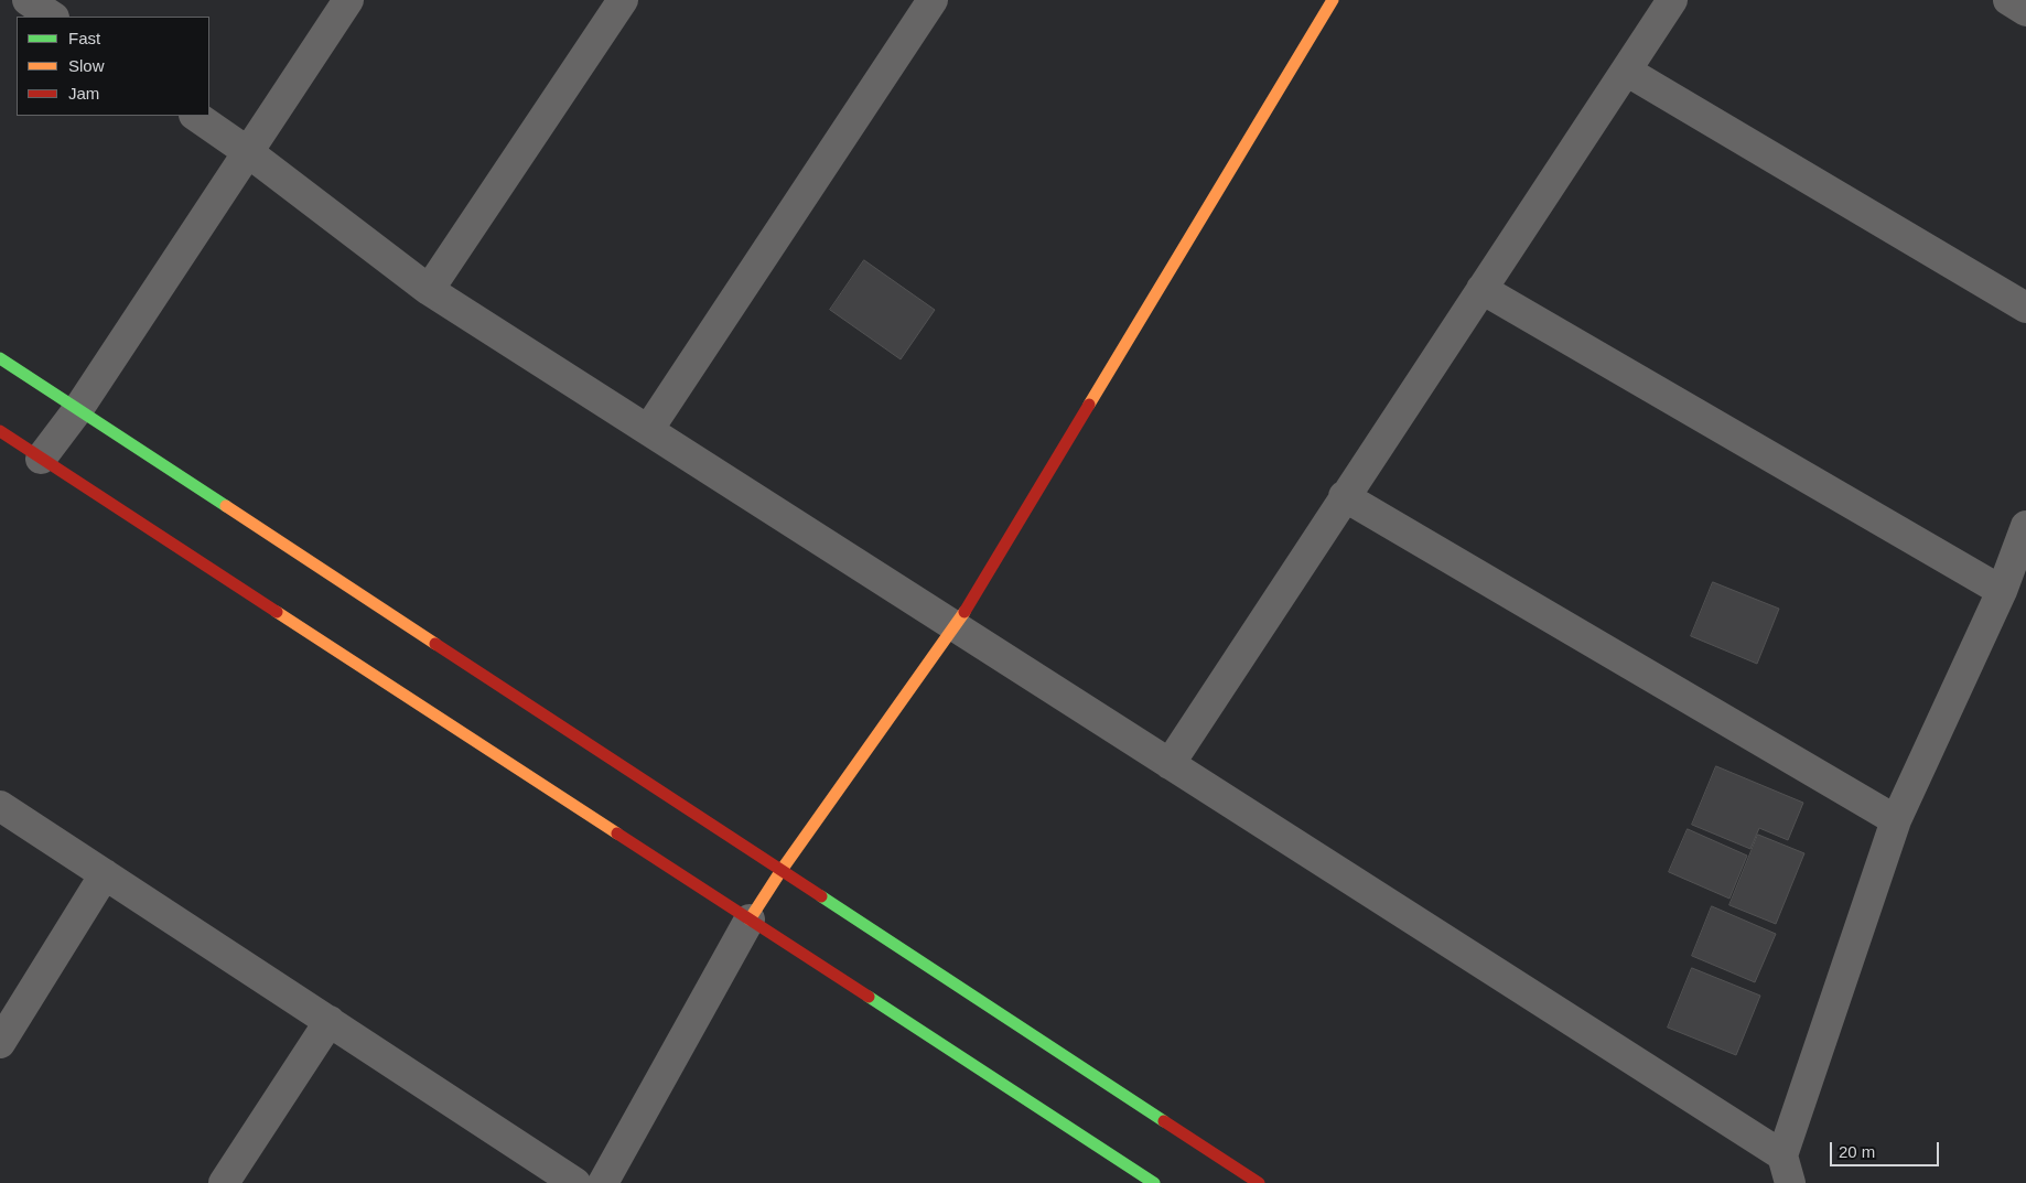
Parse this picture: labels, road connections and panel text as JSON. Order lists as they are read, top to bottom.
{
  "legend": ["Fast", "Slow", "Jam"],
  "scale_bar": "20 m"
}
